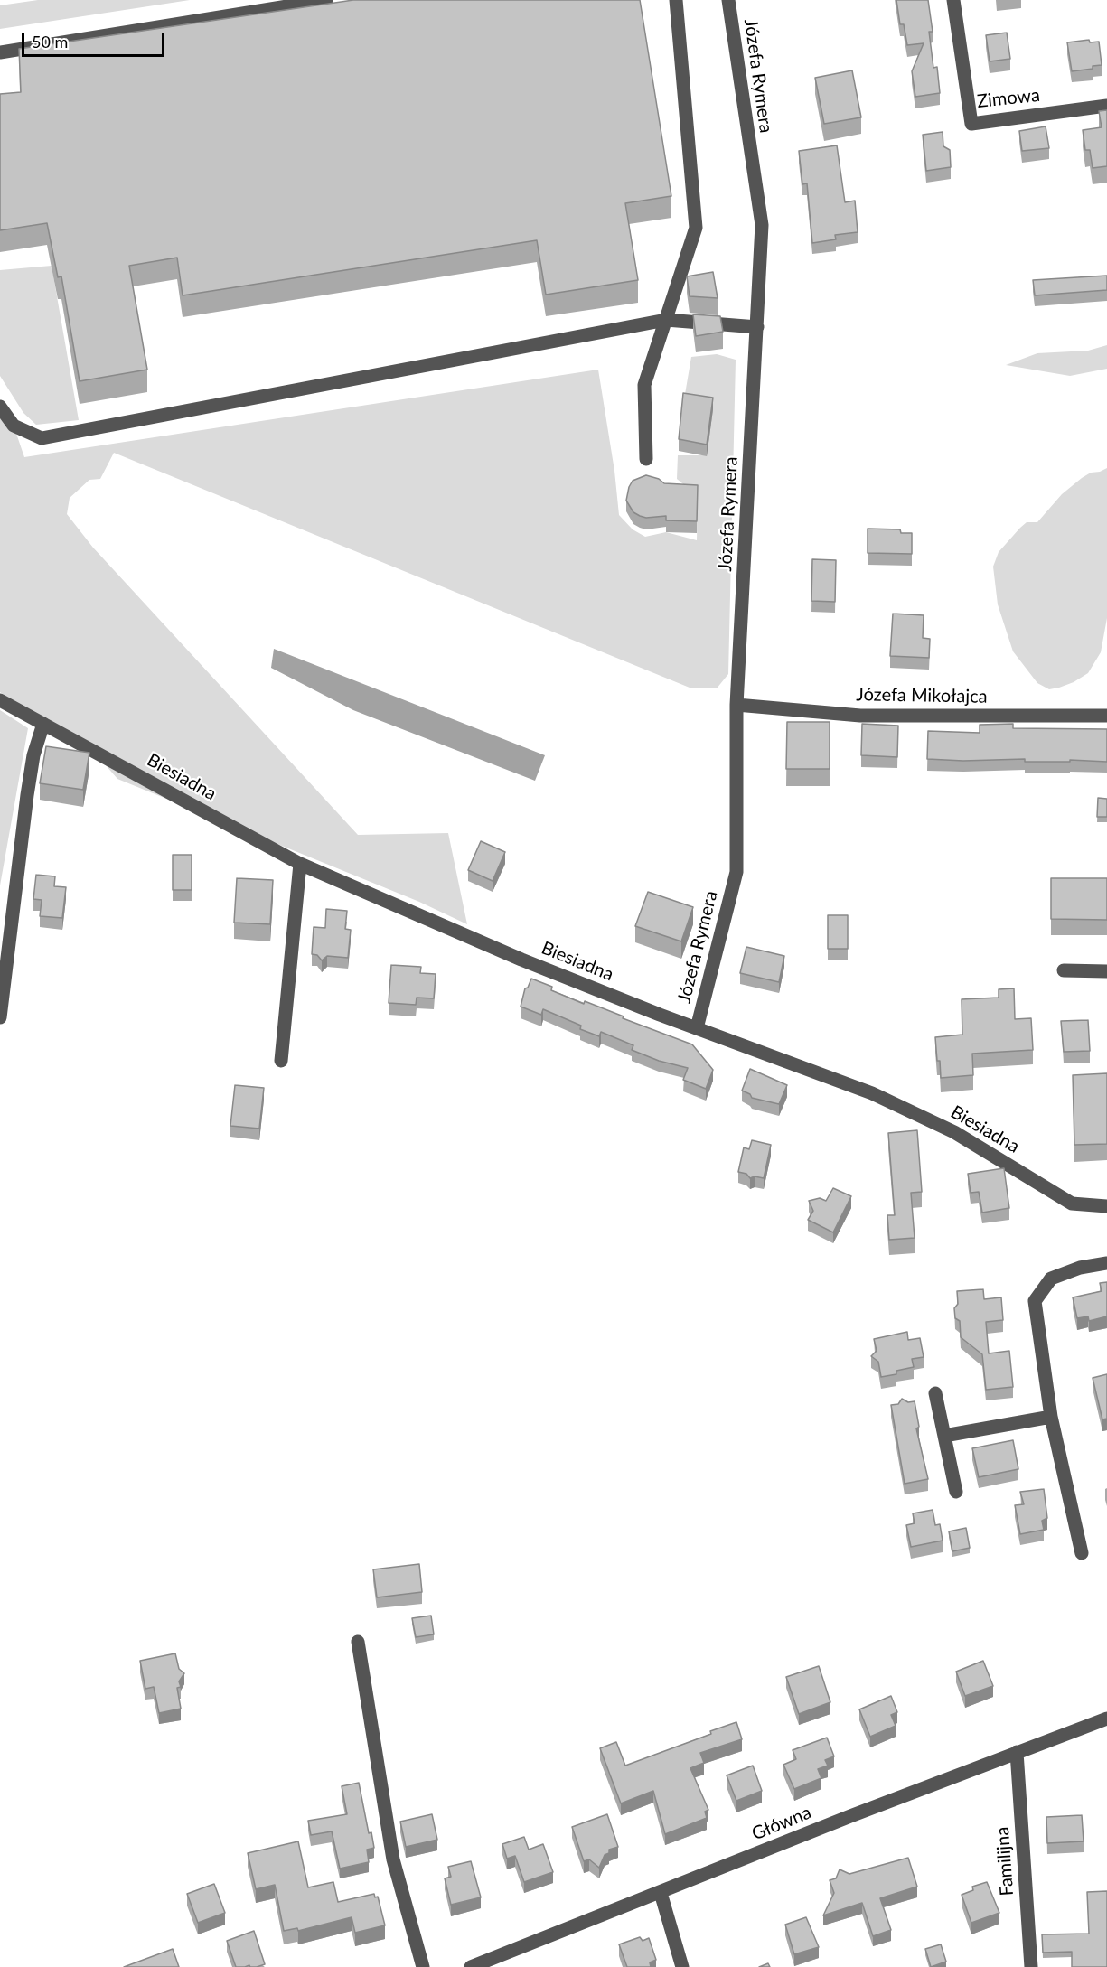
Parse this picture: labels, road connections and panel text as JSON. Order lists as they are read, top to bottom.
{
  "streets": {
    "street": [
      "Józefa Rymera",
      "Zimowa",
      "Józefa Mikołajca",
      "Biesiadna",
      "Główna",
      "Familijna"
    ]
  },
  "crossings": [
    ["Józefa Rymera", "Józefa Mikołajca"],
    ["Józefa Rymera", "Biesiadna"],
    ["Główna", "Familijna"]
  ],
  "scale_bar": "50 m"
}
